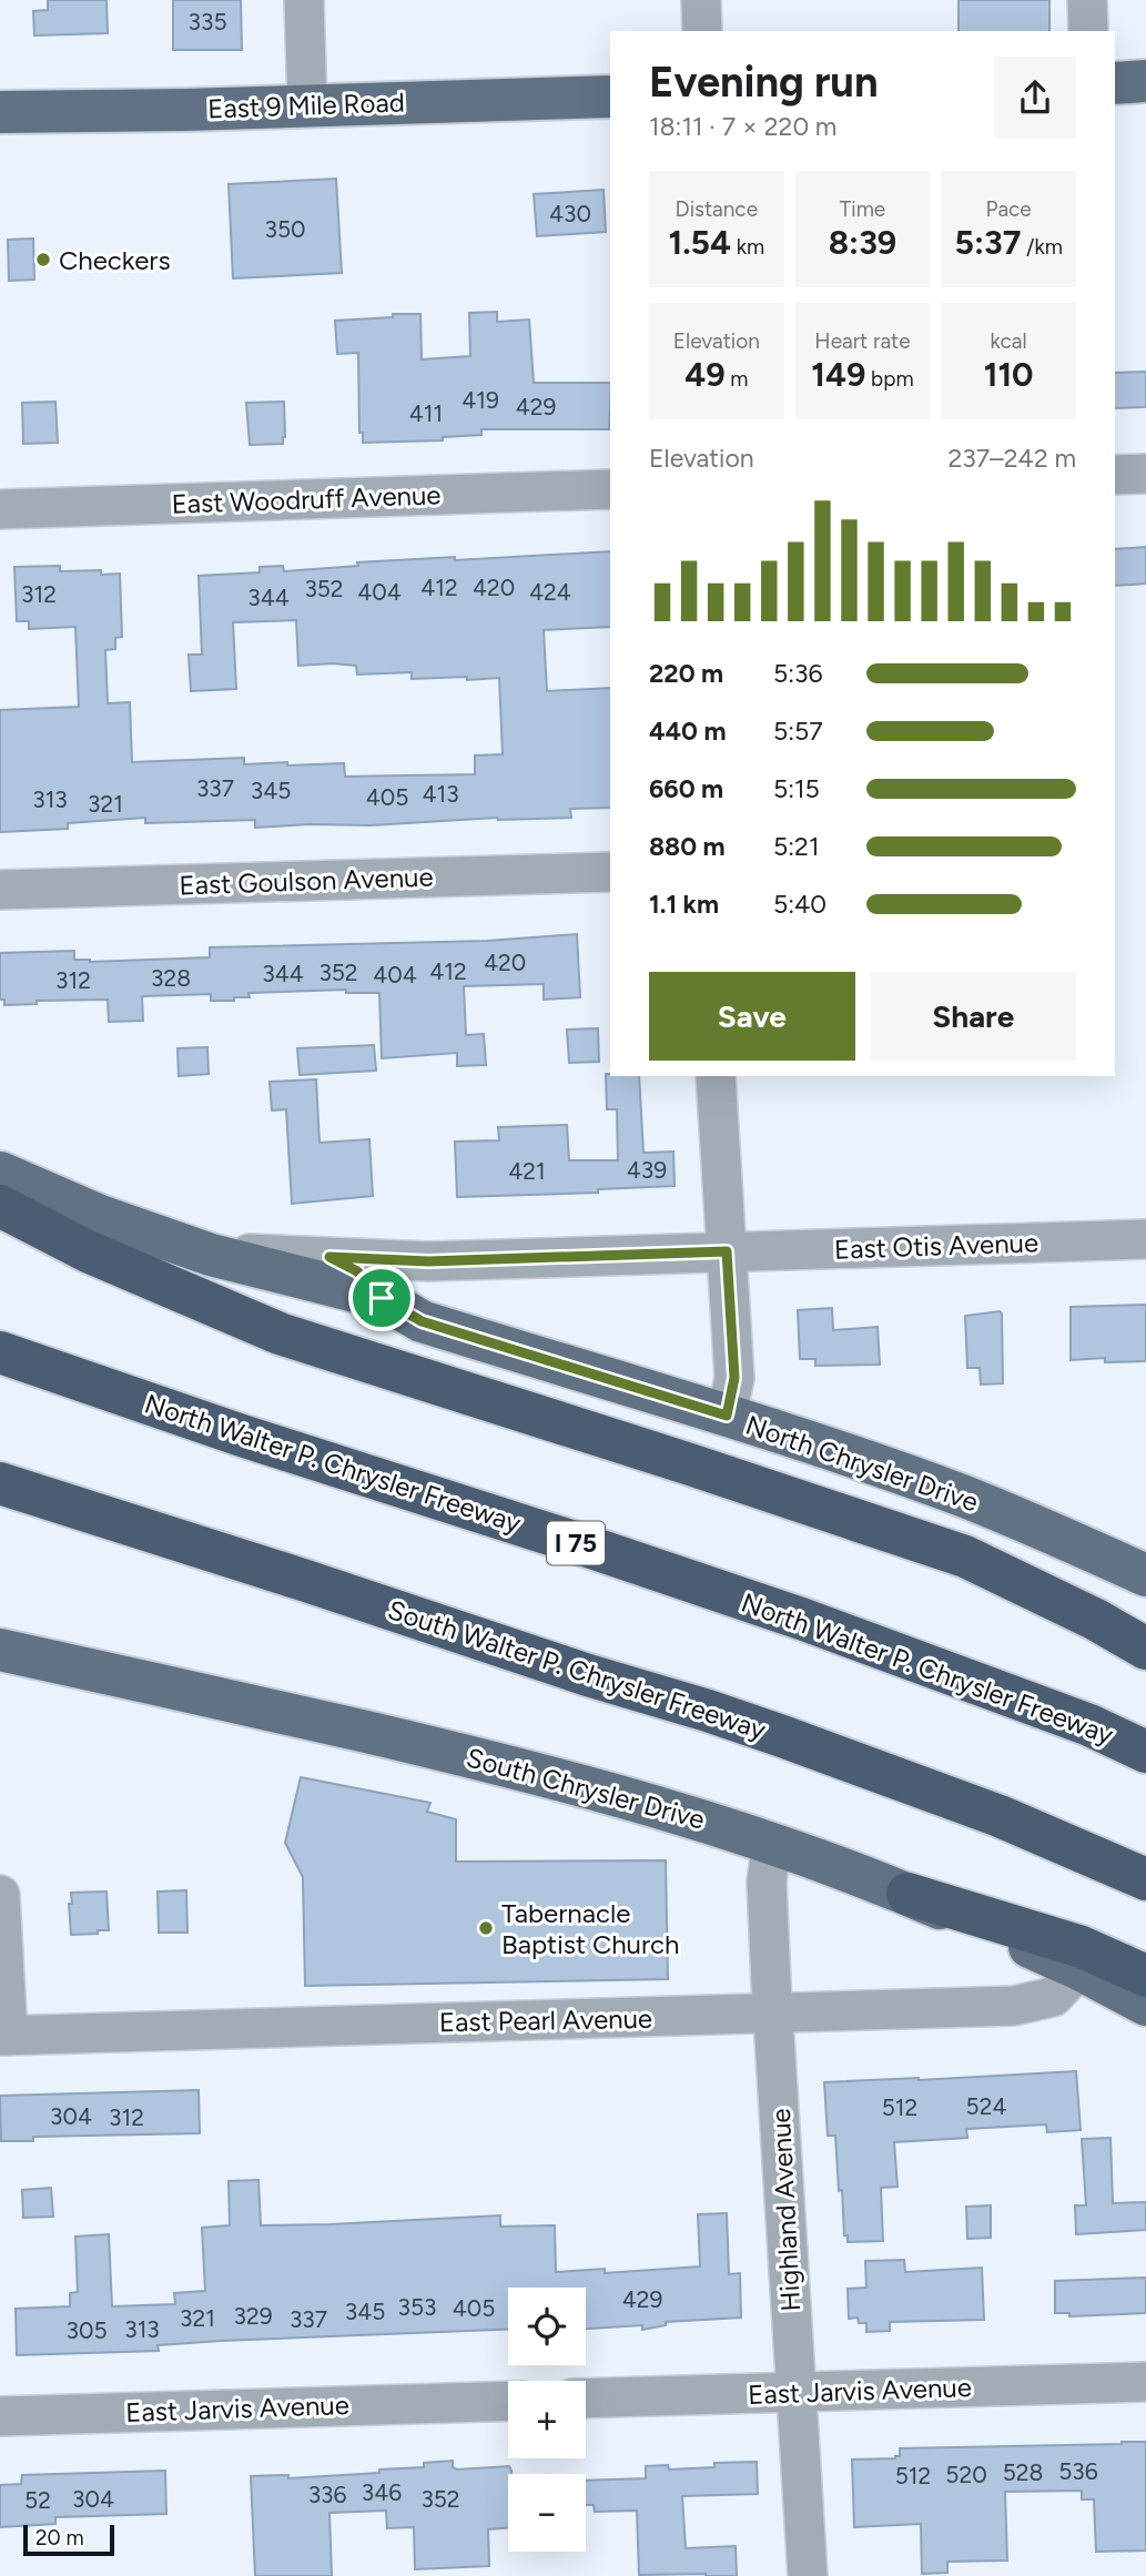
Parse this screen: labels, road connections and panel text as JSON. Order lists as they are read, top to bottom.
{
  "streets": {
    "highway": ["North Walter P. Chrysler Freeway", "I 75", "South Walter P. Chrysler Freeway"],
    "main road": ["East 9 Mile Road", "North Chrysler Drive", "South Chrysler Drive"],
    "street": [
      "East Woodruff Avenue",
      "East Goulson Avenue",
      "East Otis Avenue",
      "East Pearl Avenue",
      "Highland Avenue",
      "East Jarvis Avenue"
    ]
  },
  "crossings": [
    ["South Chrysler Drive", "East Pearl Avenue"],
    ["South Chrysler Drive", "Highland Avenue"],
    ["East Pearl Avenue", "Highland Avenue"],
    ["Highland Avenue", "East Jarvis Avenue"]
  ],
  "places": ["Checkers", "Tabernacle Baptist Church"],
  "house_numbers": [
    "335",
    "430",
    "350",
    "419",
    "429",
    "411",
    "412",
    "420",
    "352",
    "404",
    "424",
    "312",
    "344",
    "337",
    "345",
    "413",
    "405",
    "313",
    "321",
    "420",
    "412",
    "352",
    "344",
    "404",
    "328",
    "312",
    "439",
    "421",
    "524",
    "512",
    "304",
    "312",
    "429",
    "353",
    "405",
    "345",
    "329",
    "321",
    "337",
    "313",
    "305",
    "536",
    "528",
    "520",
    "512",
    "346",
    "336",
    "304",
    "352",
    "52"
  ],
  "scale_bar": "20 m",
  "page": {
    "heading": ["Evening run", "18:11 · 7 × 220 m"],
    "stats": [
      ["Distance", "1.54 km"],
      ["Time", "8:39"],
      ["Pace", "5:37 /km"],
      ["Elevation", "49 m"],
      ["Heart rate", "149 bpm"],
      ["kcal", "110"]
    ],
    "chart": ["Elevation", "237–242 m"],
    "list": [
      {
        "name": "220 m",
        "note": "5:36"
      },
      {
        "name": "440 m",
        "note": "5:57"
      },
      {
        "name": "660 m",
        "note": "5:15"
      },
      {
        "name": "880 m",
        "note": "5:21"
      },
      {
        "name": "1.1 km",
        "note": "5:40"
      }
    ],
    "buttons": ["Save", "Share"],
    "map_buttons": ["+", "−"],
    "scale": "20 m"
  }
}
